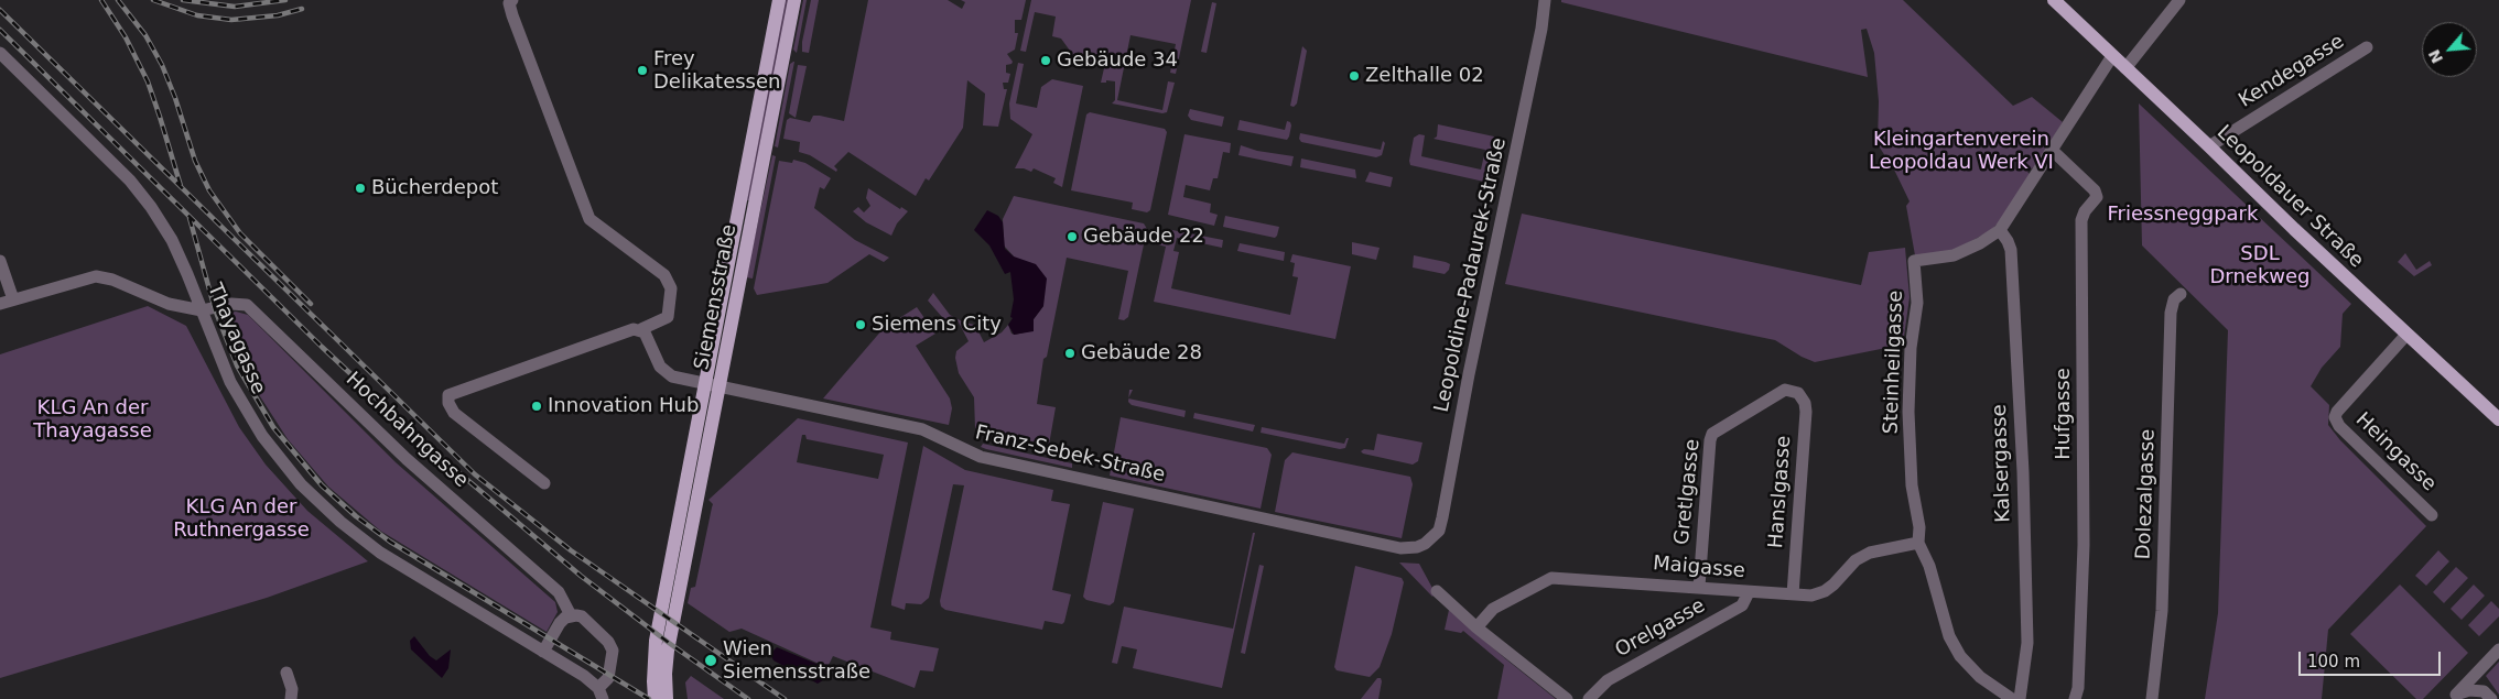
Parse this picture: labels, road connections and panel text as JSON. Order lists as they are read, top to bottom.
{
  "streets": {
    "main road": ["Leopoldauer Straße", "Siemensstraße"],
    "street": [
      "Kendegasse",
      "Leopoldine-Padaurek-Straße",
      "Thayagasse",
      "Steinheilgasse",
      "Hufgasse",
      "Hochbahngasse",
      "Heingasse",
      "Franz-Sebek-Straße",
      "Kalsergasse",
      "Gretlgasse",
      "Hanslgasse",
      "Dolezalgasse",
      "Maigasse",
      "Orelgasse"
    ]
  },
  "crossings": [
    ["Kendegasse", "Leopoldauer Straße"],
    ["Leopoldauer Straße", "Steinheilgasse"],
    ["Leopoldauer Straße", "Heingasse"],
    ["Leopoldine-Padaurek-Straße", "Franz-Sebek-Straße"],
    ["Siemensstraße", "Franz-Sebek-Straße"],
    ["Thayagasse", "Hochbahngasse"],
    ["Steinheilgasse", "Hufgasse"],
    ["Steinheilgasse", "Kalsergasse"],
    ["Steinheilgasse", "Maigasse"],
    ["Gretlgasse", "Hanslgasse"],
    ["Gretlgasse", "Maigasse"],
    ["Hanslgasse", "Maigasse"],
    ["Maigasse", "Orelgasse"]
  ],
  "parks": [
    "Kleingartenverein Leopoldau Werk VI",
    "Friessneggpark",
    "SDL Drnekweg",
    "KLG An der Thayagasse",
    "KLG An der Ruthnergasse"
  ],
  "places": [
    "Gebäude 34",
    "Frey Delikatessen",
    "Zelthalle 02",
    "Bücherdepot",
    "Gebäude 22",
    "Siemens City",
    "Gebäude 28",
    "Innovation Hub",
    "Wien Siemensstraße"
  ],
  "scale_bar": "100 m",
  "north": "bottom left"
}
